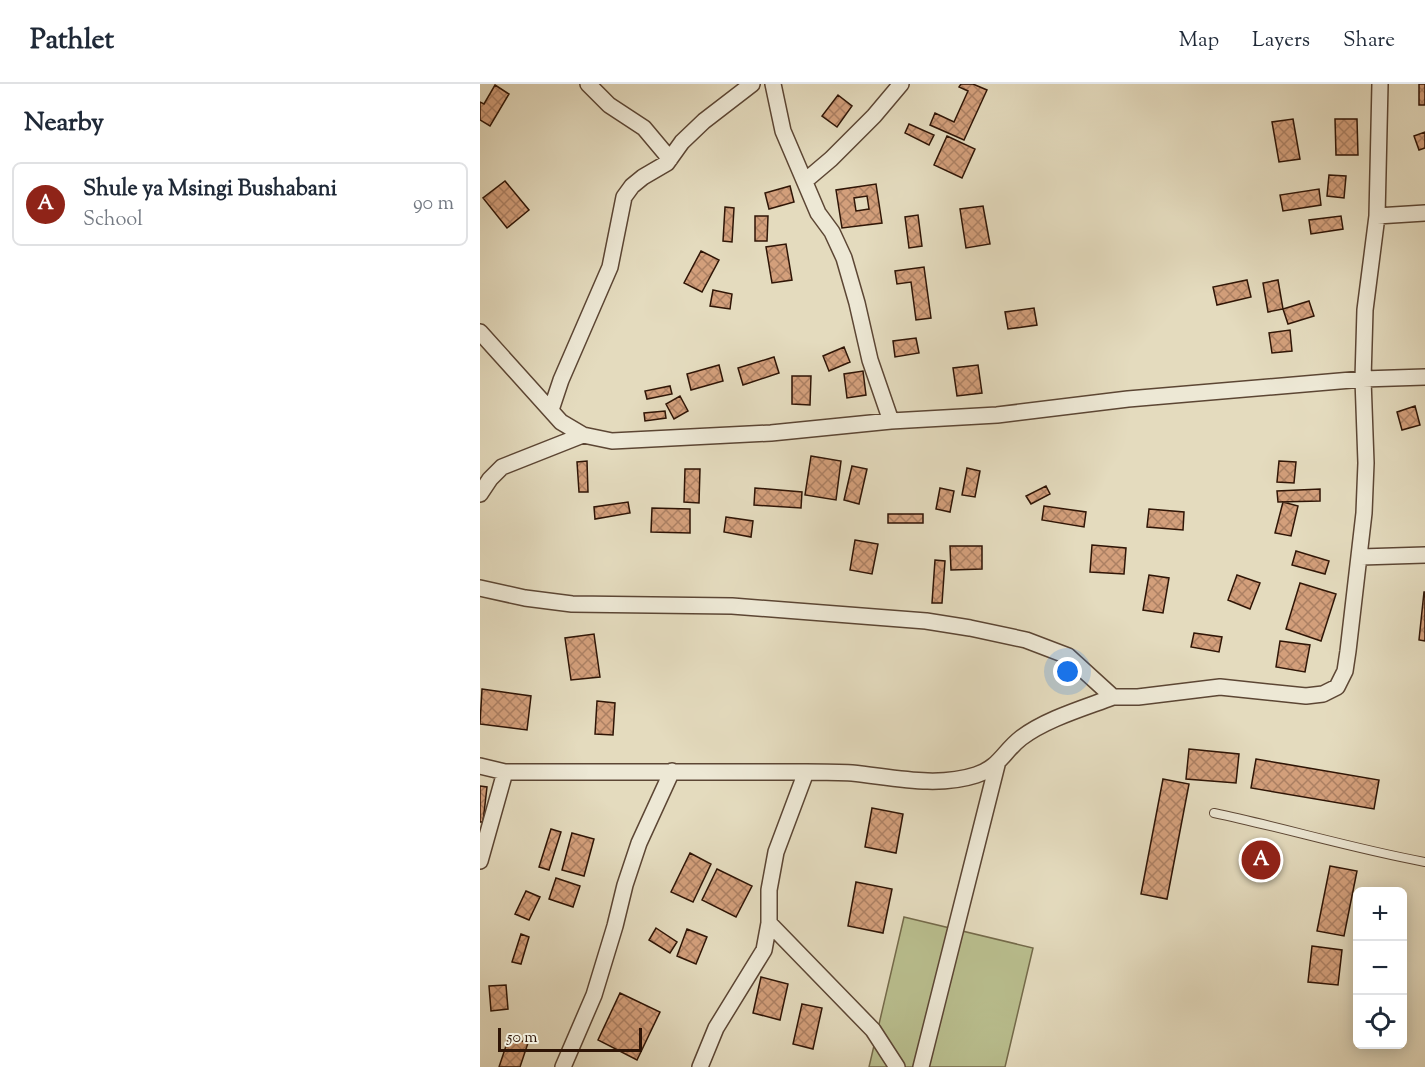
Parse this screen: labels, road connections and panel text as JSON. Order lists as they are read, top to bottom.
{
  "scale_bar": "50 m",
  "page": {
    "header": "Pathlet",
    "nav": ["Map", "Layers", "Share"],
    "heading": "Nearby",
    "list": [
      {
        "mark": "A",
        "name": "Shule ya Msingi Bushabani",
        "note": "School",
        "value": "90 m"
      }
    ],
    "pins": "A",
    "map_buttons": ["+", "−"],
    "scale": "50 m"
  }
}
